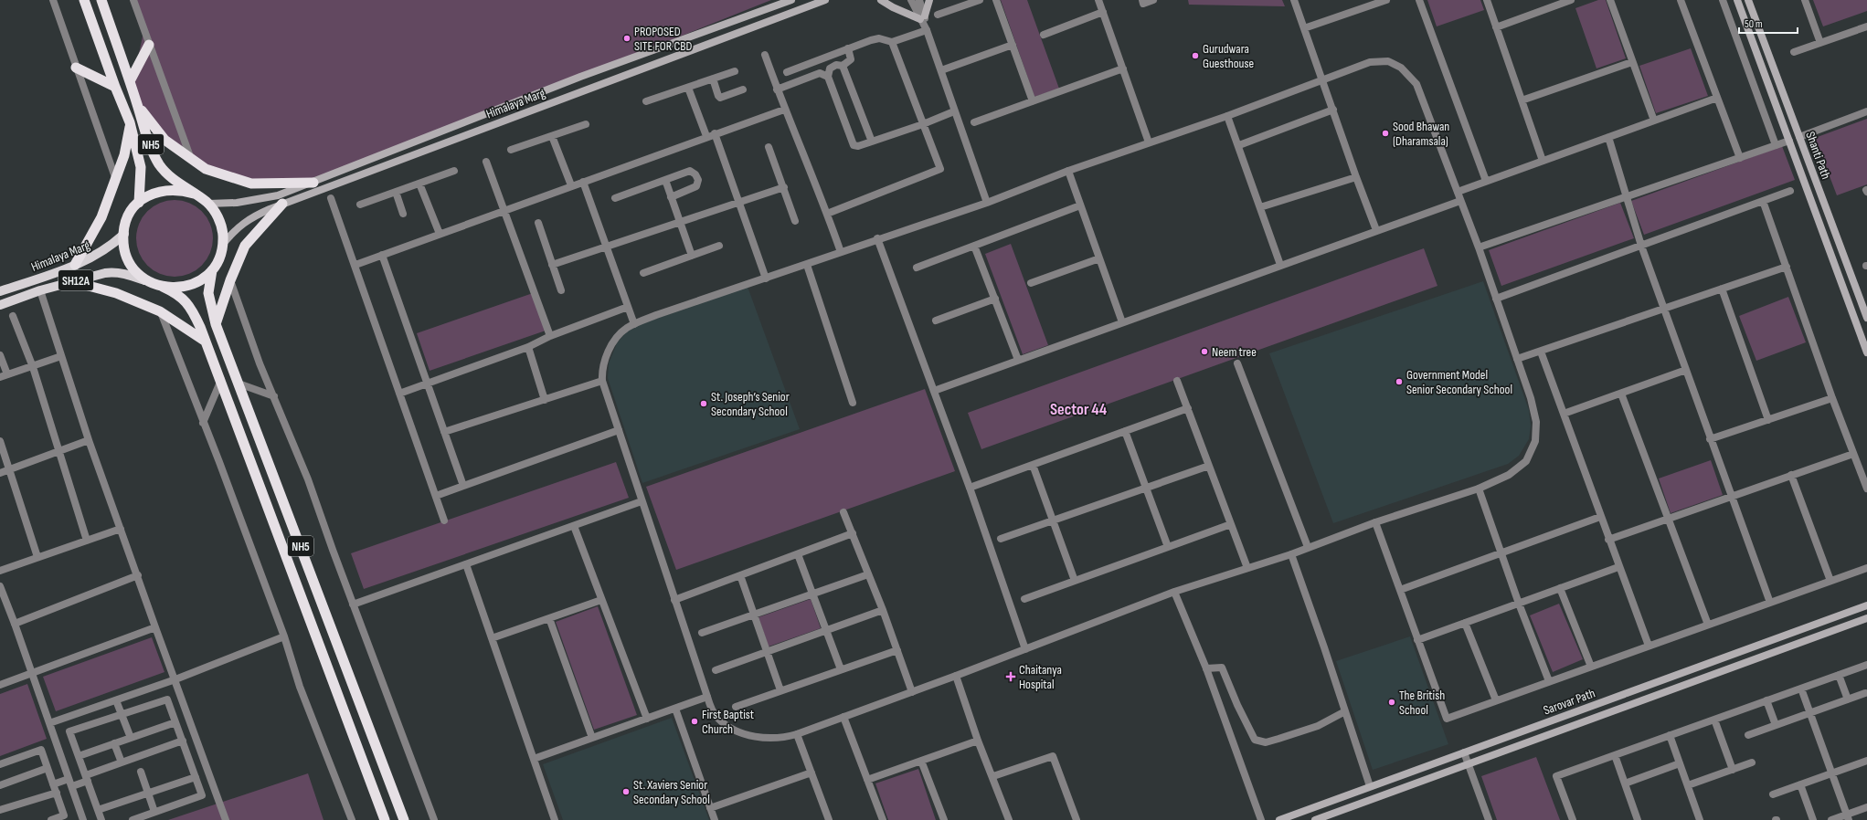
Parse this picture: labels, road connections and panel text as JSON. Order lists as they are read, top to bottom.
{
  "streets": {
    "highway": ["NH5"],
    "main road": [
      "Himalaya Marg",
      "Shanti Path",
      "SH12A",
      "Sarovar Path"
    ]
  },
  "crossings": [
    ["Himalaya Marg", "NH5"]
  ],
  "districts": ["Sector 44"],
  "places": {
    "other": [
      "PROPOSED SITE FOR CBD",
      "Gurudwara Guesthouse",
      "Sood Bhawan (Dharamsala)",
      "Neem tree",
      "Government Model Senior Secondary School",
      "St. Joseph’s Senior Secondary School",
      "The British School",
      "First Baptist Church",
      "St. Xaviers Senior Secondary School"
    ],
    "health": ["Chaitanya Hospital"]
  },
  "scale_bar": "50 m"
}
